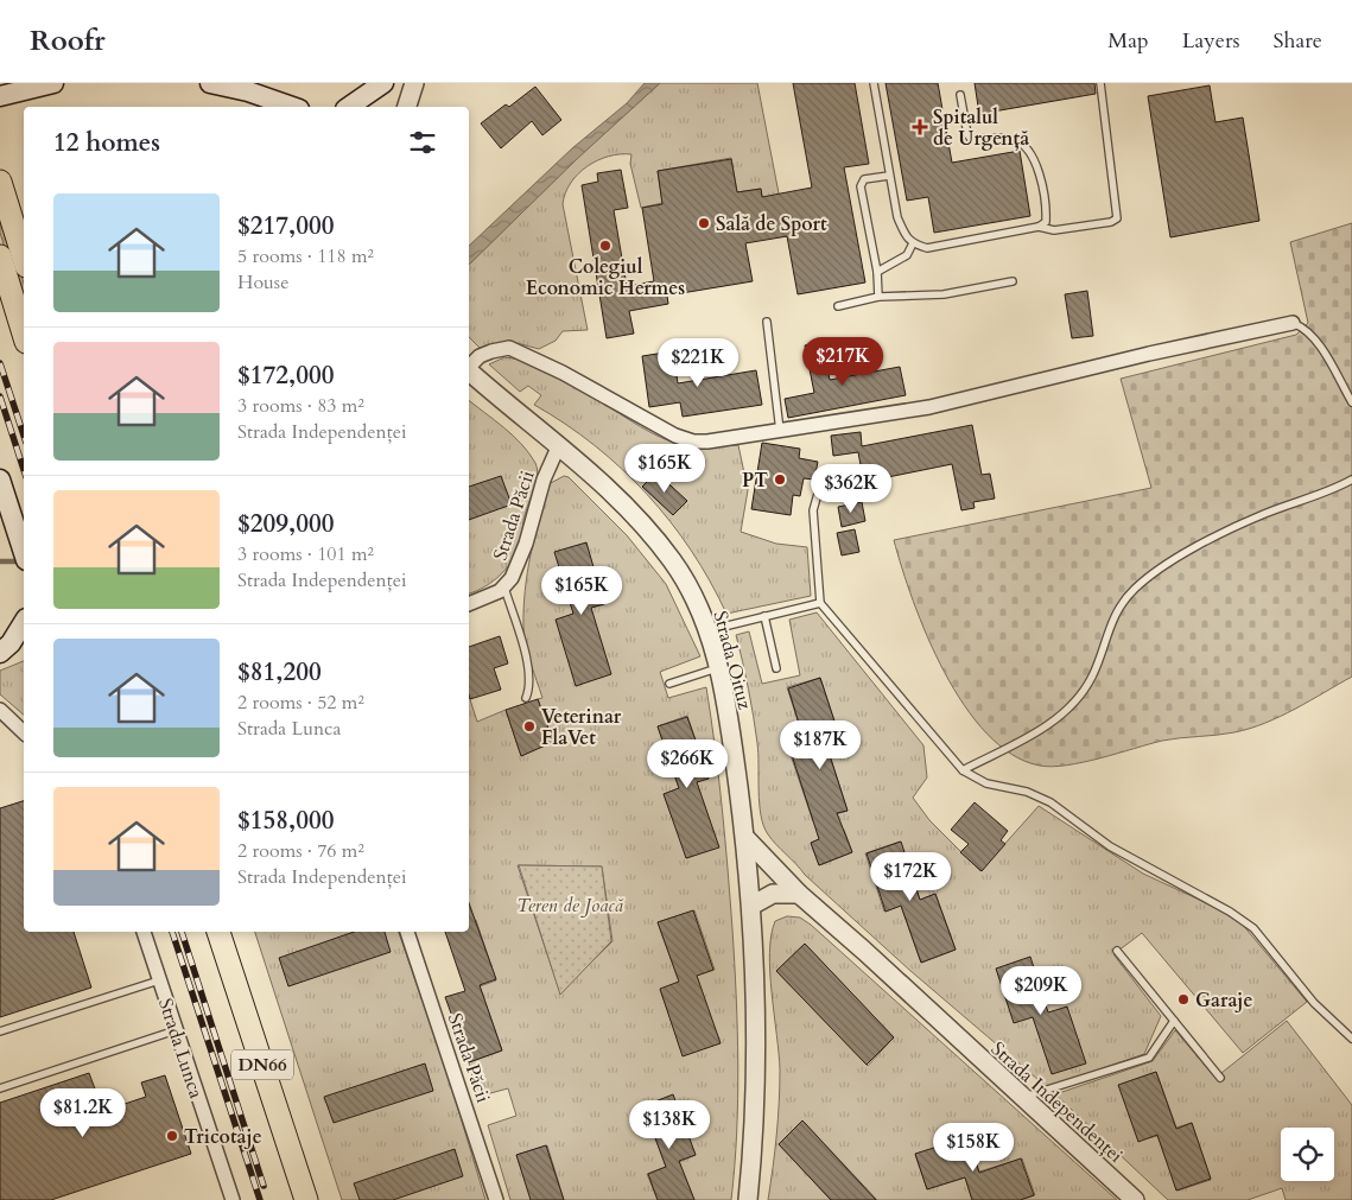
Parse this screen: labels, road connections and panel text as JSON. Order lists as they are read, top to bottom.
{
  "streets": {
    "main road": ["DN66"],
    "street": [
      "Strada Păcii",
      "Strada Oituz",
      "Strada Lunca",
      "Strada Independenței"
    ]
  },
  "crossings": [
    ["Strada Păcii", "Strada Oituz"],
    ["Strada Oituz", "Strada Independenței"]
  ],
  "parks": ["Teren de Joacă"],
  "places": {
    "health": ["Spitalul de Urgență"],
    "other": [
      "Sală de Sport",
      "Colegiul Economic Hermes",
      "PT",
      "Veterinar FlaVet",
      "Garaje",
      "Tricotaje"
    ]
  },
  "page": {
    "header": "Roofr",
    "nav": ["Map", "Layers", "Share"],
    "heading": "12 homes",
    "list": [
      {
        "name": "$217,000",
        "note": "5 rooms · 118 m² · House"
      },
      {
        "name": "$172,000",
        "note": "3 rooms · 83 m² · Strada Independenței"
      },
      {
        "name": "$209,000",
        "note": "3 rooms · 101 m² · Strada Independenței"
      },
      {
        "name": "$81,200",
        "note": "2 rooms · 52 m² · Strada Lunca"
      },
      {
        "name": "$158,000",
        "note": "2 rooms · 76 m² · Strada Independenței"
      }
    ],
    "price": [
      "$217K",
      "$221K",
      "$165K",
      "$362K",
      "$165K",
      "$187K",
      "$266K",
      "$172K",
      "$209K",
      "$81.2K",
      "$138K",
      "$158K"
    ]
  }
}
